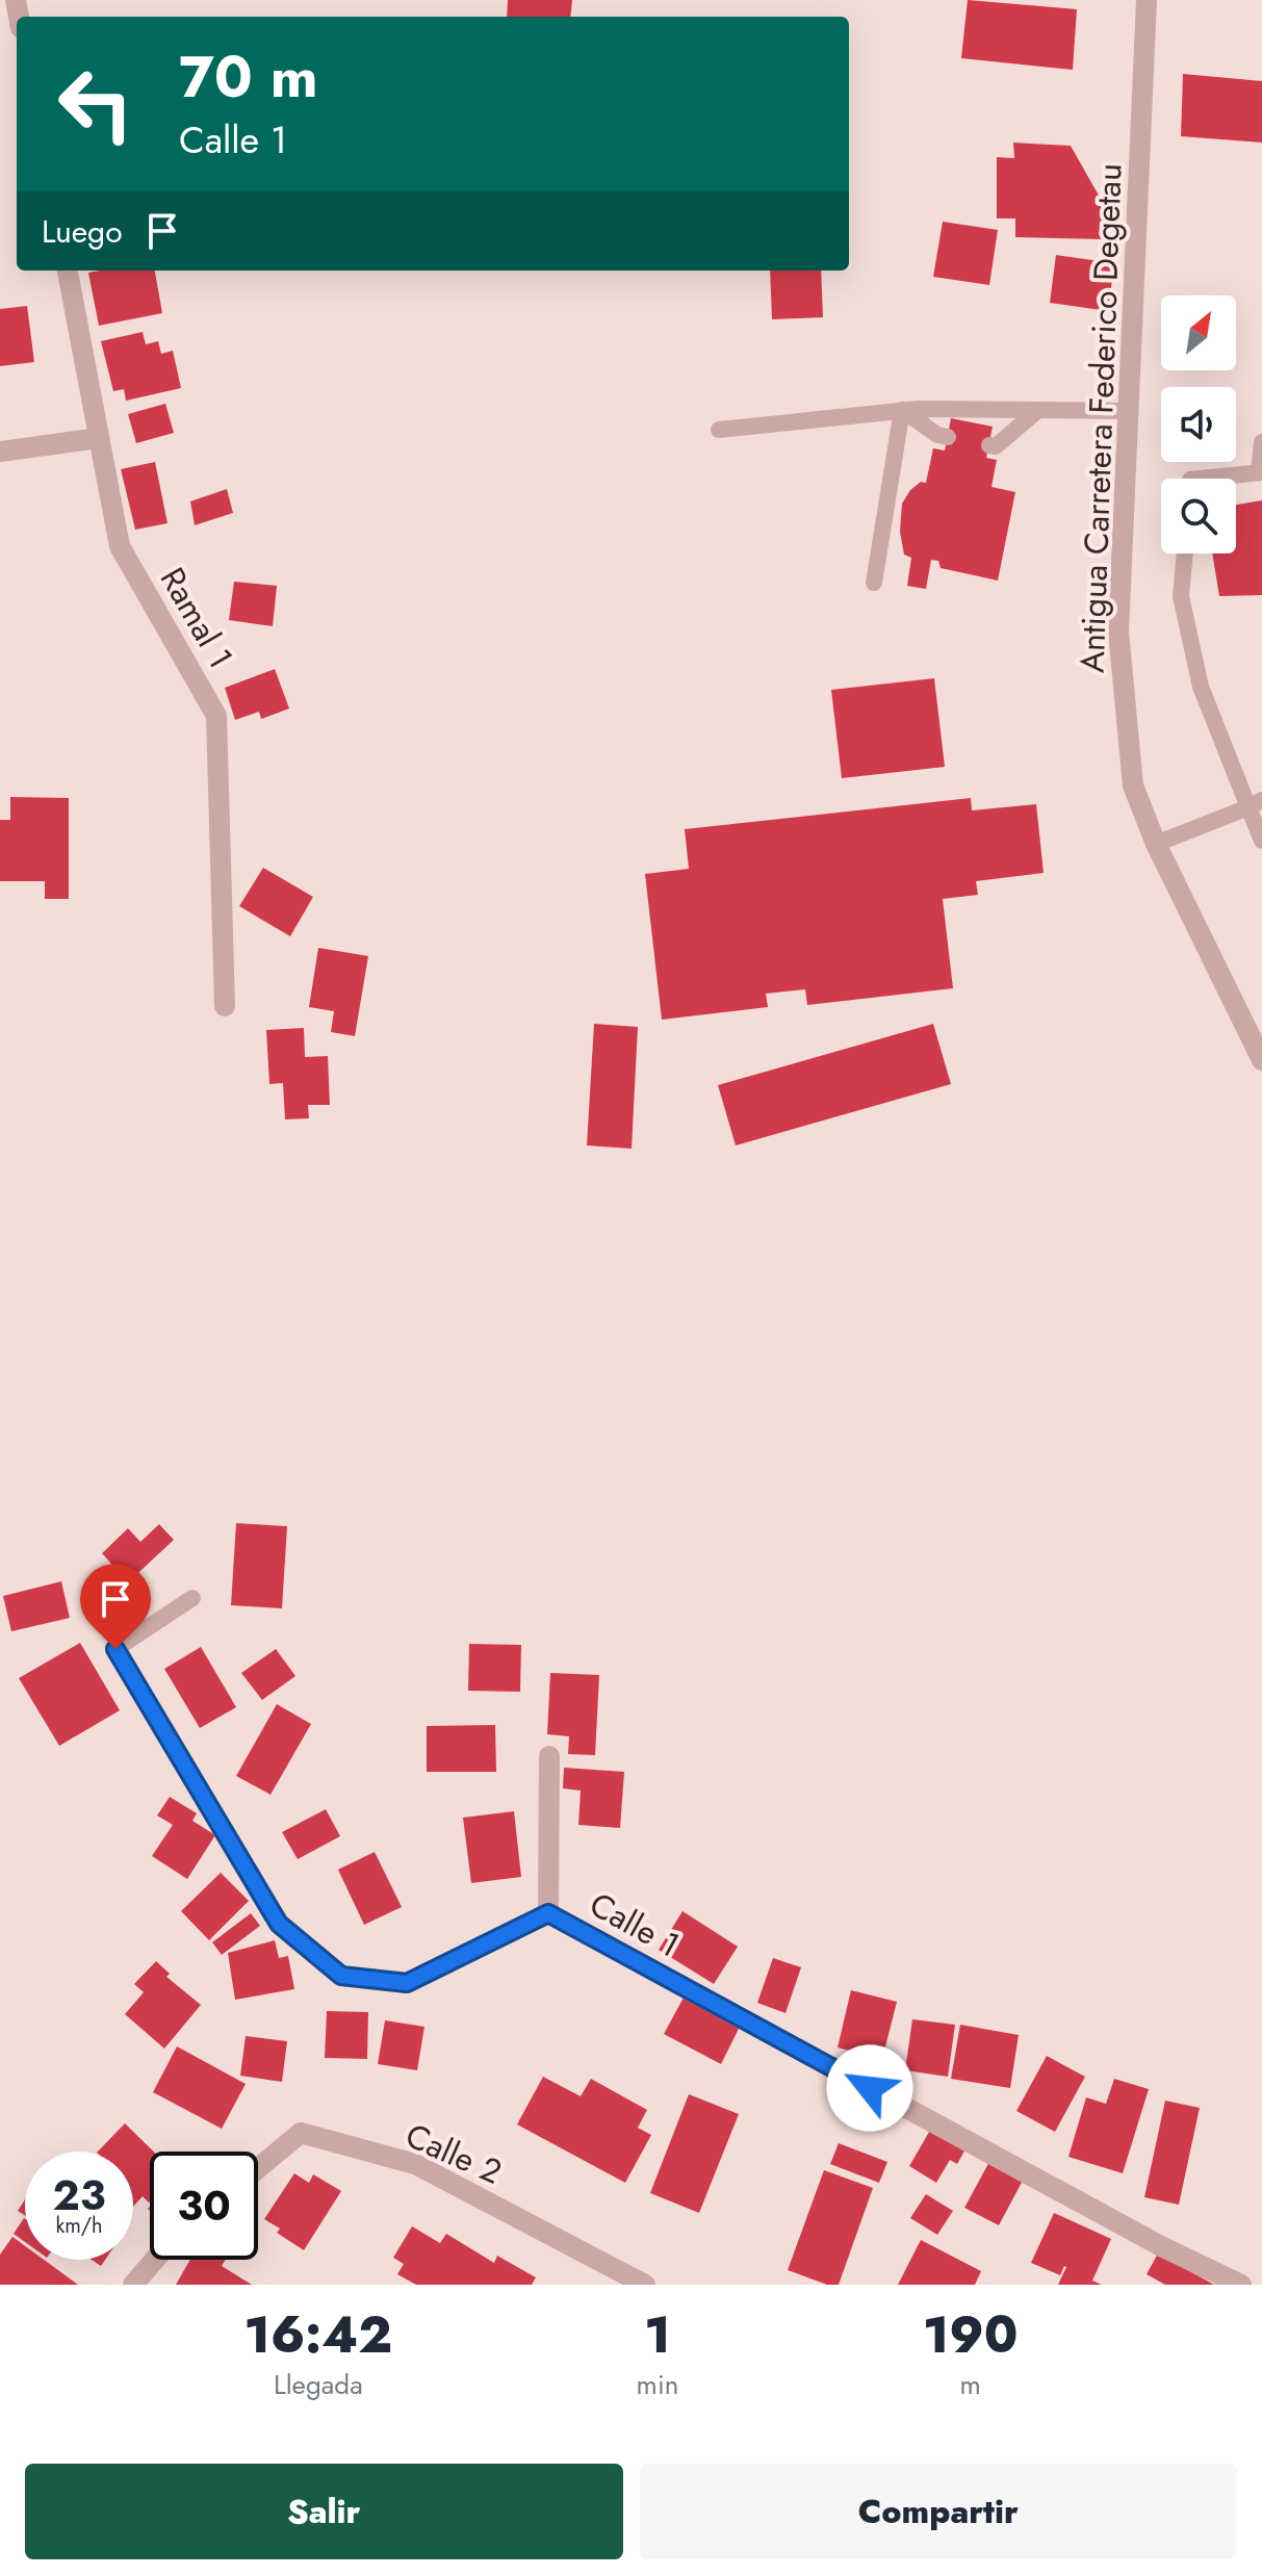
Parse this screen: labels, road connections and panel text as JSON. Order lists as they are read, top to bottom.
{
  "streets": {
    "street": [
      "Antigua Carretera Federico Degetau",
      "Ramal 1",
      "Calle 1",
      "Calle 2"
    ]
  },
  "north": "top right",
  "page": {
    "turn": ["70 m", "Calle 1"],
    "then": "Luego",
    "speed": "23 km/h",
    "limit": "30",
    "eta": [
      "16:42",
      "Llegada",
      "1",
      "min",
      "190",
      "m"
    ],
    "buttons": ["Salir", "Compartir"]
  }
}
